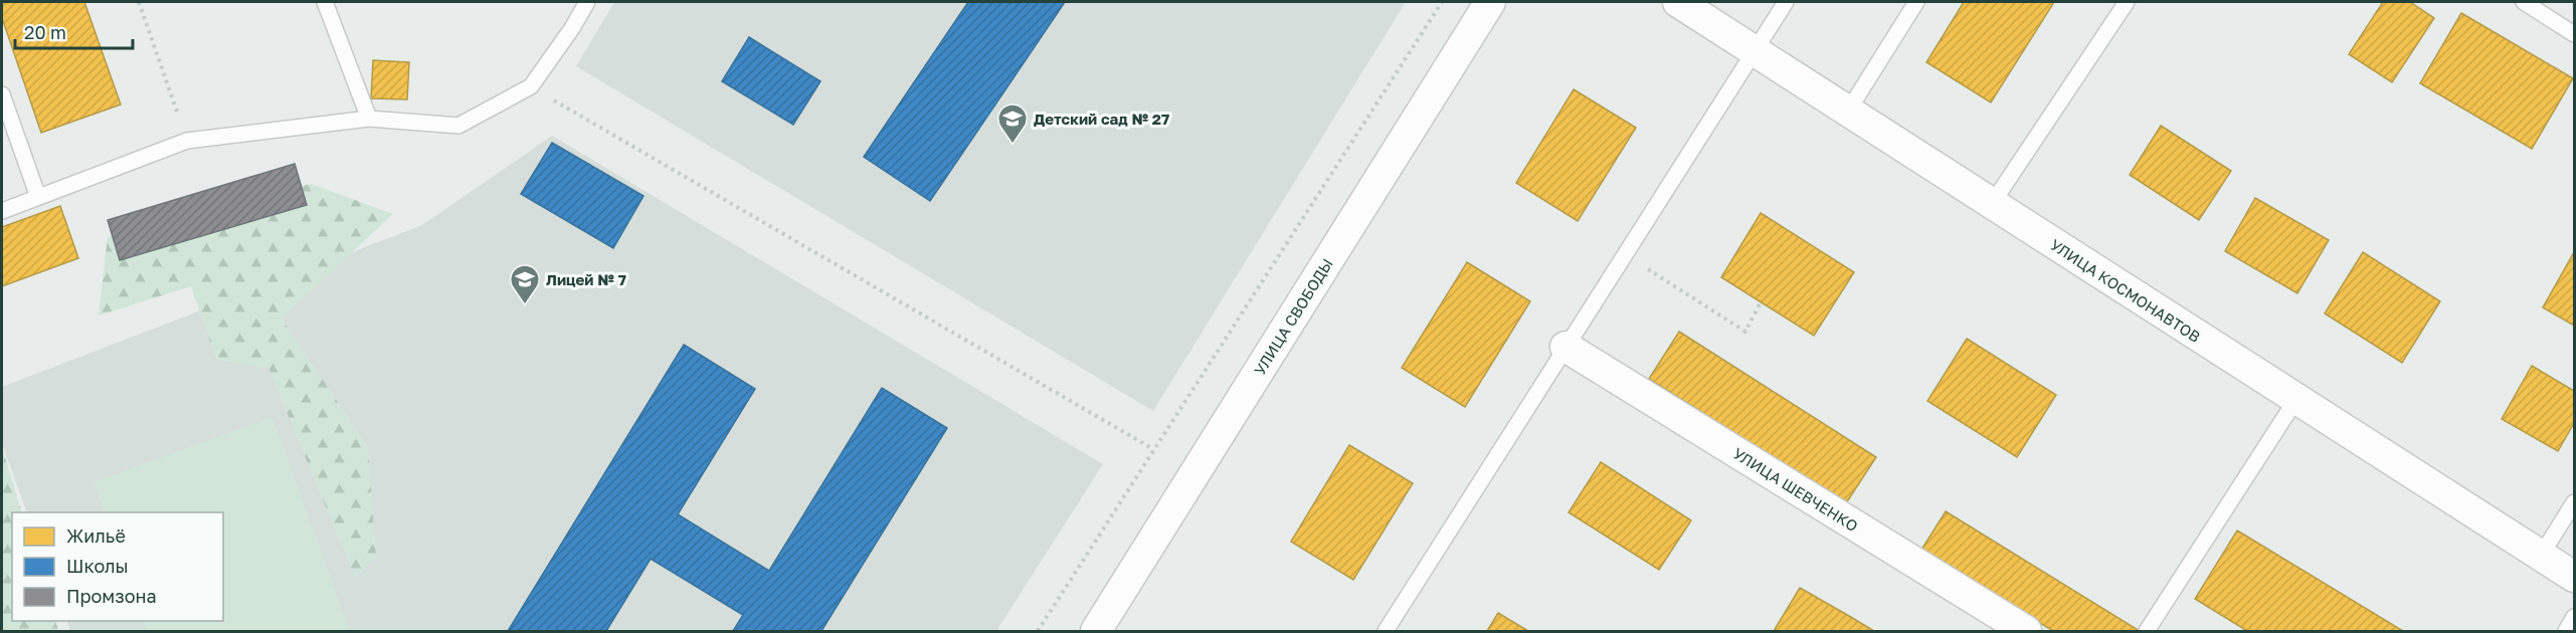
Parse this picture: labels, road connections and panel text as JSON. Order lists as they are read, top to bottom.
{
  "streets": {
    "street": ["УЛИЦА КОСМОНАВТОВ", "УЛИЦА СВОБОДЫ", "УЛИЦА ШЕВЧЕНКО"]
  },
  "places": {
    "school or university": ["Детский сад № 27", "Лицей № 7"]
  },
  "legend": ["Жильё", "Школы", "Промзона"],
  "scale_bar": "20 m"
}
